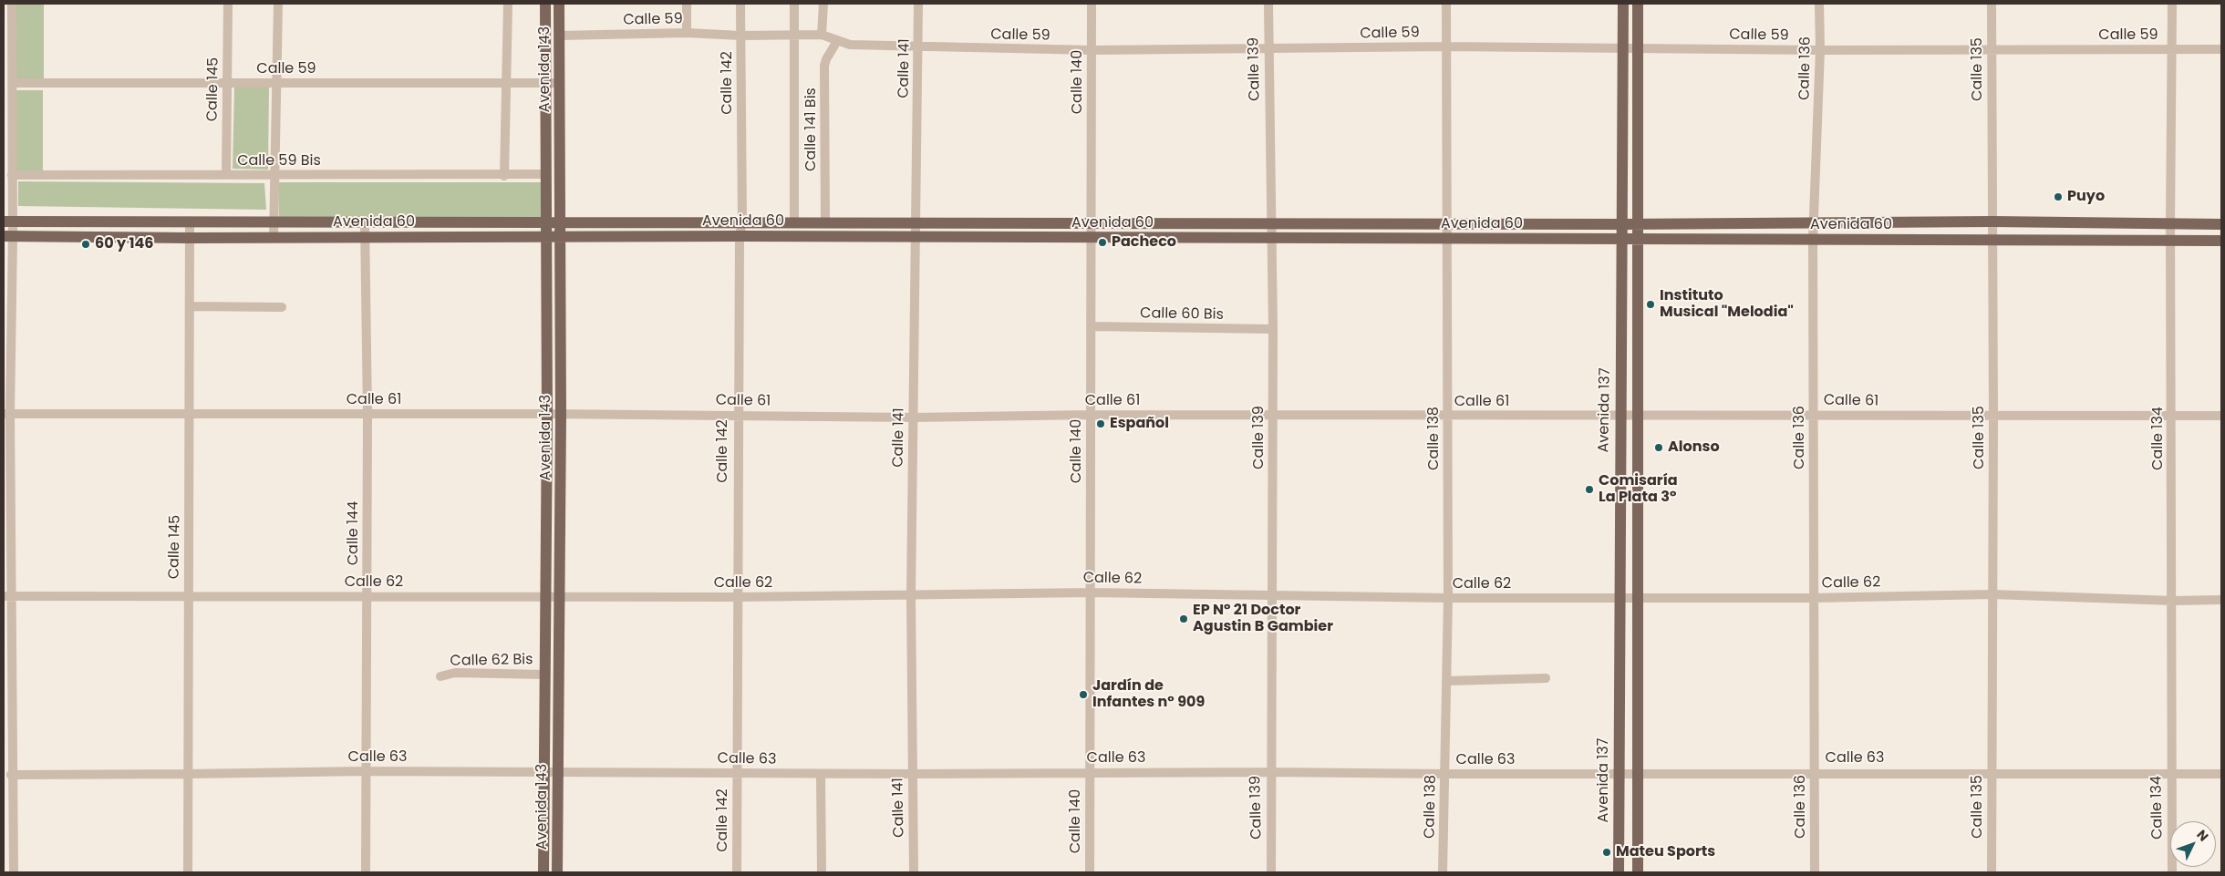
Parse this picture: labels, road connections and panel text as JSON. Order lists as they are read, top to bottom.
{
  "streets": {
    "main road": ["Avenida 143", "Avenida 60", "Avenida 137"],
    "street": [
      "Calle 59",
      "Calle 141",
      "Calle 136",
      "Calle 139",
      "Calle 135",
      "Calle 140",
      "Calle 142",
      "Calle 145",
      "Calle 141 Bis",
      "Calle 59 Bis",
      "Calle 60 Bis",
      "Calle 61",
      "Calle 138",
      "Calle 134",
      "Calle 144",
      "Calle 62",
      "Calle 62 Bis",
      "Calle 63"
    ]
  },
  "crossings": [
    ["Calle 59", "Calle 141"],
    ["Calle 59", "Calle 136"],
    ["Calle 59", "Avenida 143"],
    ["Calle 59", "Calle 139"],
    ["Calle 59", "Calle 135"],
    ["Calle 59", "Calle 140"],
    ["Calle 59", "Calle 142"],
    ["Calle 59", "Calle 145"],
    ["Calle 59", "Calle 141 Bis"],
    ["Calle 59", "Avenida 137"],
    ["Calle 59", "Calle 138"],
    ["Calle 59", "Calle 134"],
    ["Calle 141", "Avenida 60"],
    ["Calle 141", "Calle 61"],
    ["Calle 141", "Calle 62"],
    ["Calle 141", "Calle 63"],
    ["Calle 136", "Avenida 60"],
    ["Calle 136", "Calle 61"],
    ["Calle 136", "Calle 62"],
    ["Calle 136", "Calle 63"],
    ["Avenida 143", "Calle 59 Bis"],
    ["Avenida 143", "Avenida 60"],
    ["Avenida 143", "Calle 61"],
    ["Avenida 143", "Calle 62"],
    ["Avenida 143", "Calle 62 Bis"],
    ["Avenida 143", "Calle 63"],
    ["Calle 139", "Avenida 60"],
    ["Calle 139", "Calle 60 Bis"],
    ["Calle 139", "Calle 61"],
    ["Calle 139", "Calle 62"],
    ["Calle 139", "Calle 63"],
    ["Calle 135", "Avenida 60"],
    ["Calle 135", "Calle 61"],
    ["Calle 135", "Calle 62"],
    ["Calle 135", "Calle 63"],
    ["Calle 140", "Avenida 60"],
    ["Calle 140", "Calle 60 Bis"],
    ["Calle 140", "Calle 61"],
    ["Calle 140", "Calle 62"],
    ["Calle 140", "Calle 63"],
    ["Calle 142", "Avenida 60"],
    ["Calle 142", "Calle 61"],
    ["Calle 142", "Calle 62"],
    ["Calle 142", "Calle 63"],
    ["Calle 145", "Calle 59 Bis"],
    ["Calle 145", "Avenida 60"],
    ["Calle 145", "Calle 61"],
    ["Calle 145", "Calle 62"],
    ["Calle 145", "Calle 63"],
    ["Calle 141 Bis", "Avenida 60"],
    ["Avenida 60", "Avenida 137"],
    ["Avenida 60", "Calle 138"],
    ["Avenida 60", "Calle 134"],
    ["Avenida 60", "Calle 144"],
    ["Calle 61", "Avenida 137"],
    ["Calle 61", "Calle 138"],
    ["Calle 61", "Calle 134"],
    ["Calle 61", "Calle 144"],
    ["Avenida 137", "Calle 62"],
    ["Avenida 137", "Calle 63"],
    ["Calle 138", "Calle 62"],
    ["Calle 138", "Calle 63"],
    ["Calle 134", "Calle 62"],
    ["Calle 134", "Calle 63"],
    ["Calle 144", "Calle 62"],
    ["Calle 144", "Calle 63"]
  ],
  "places": [
    "Puyo",
    "Pacheco",
    "60 y 146",
    "Instituto Musical \"Melodia\"",
    "Español",
    "Alonso",
    "Comisaría La Plata 3°",
    "EP N° 21 Doctor Agustin B Gambier",
    "Jardín de Infantes n° 909",
    "Mateu Sports"
  ],
  "north": "top right"
}
